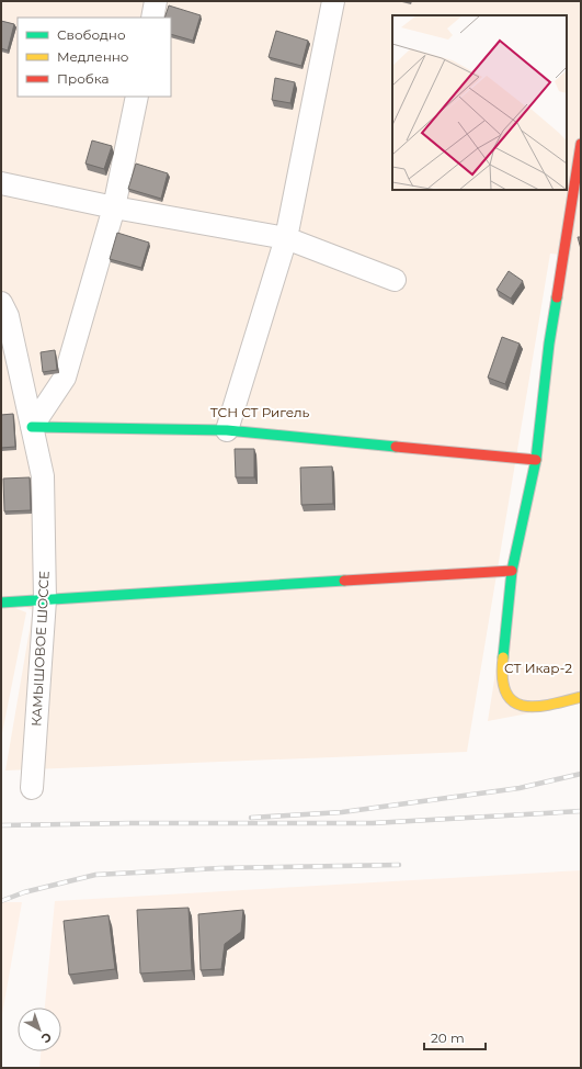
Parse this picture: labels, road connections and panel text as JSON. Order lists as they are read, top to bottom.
{
  "streets": {
    "street": ["КАМЫШОВОЕ ШОССЕ"]
  },
  "parks": ["ТСН СТ Ригель", "СТ Икар-2"],
  "legend": ["Свободно", "Медленно", "Пробка"],
  "scale_bar": "20 m",
  "north": "bottom right"
}
